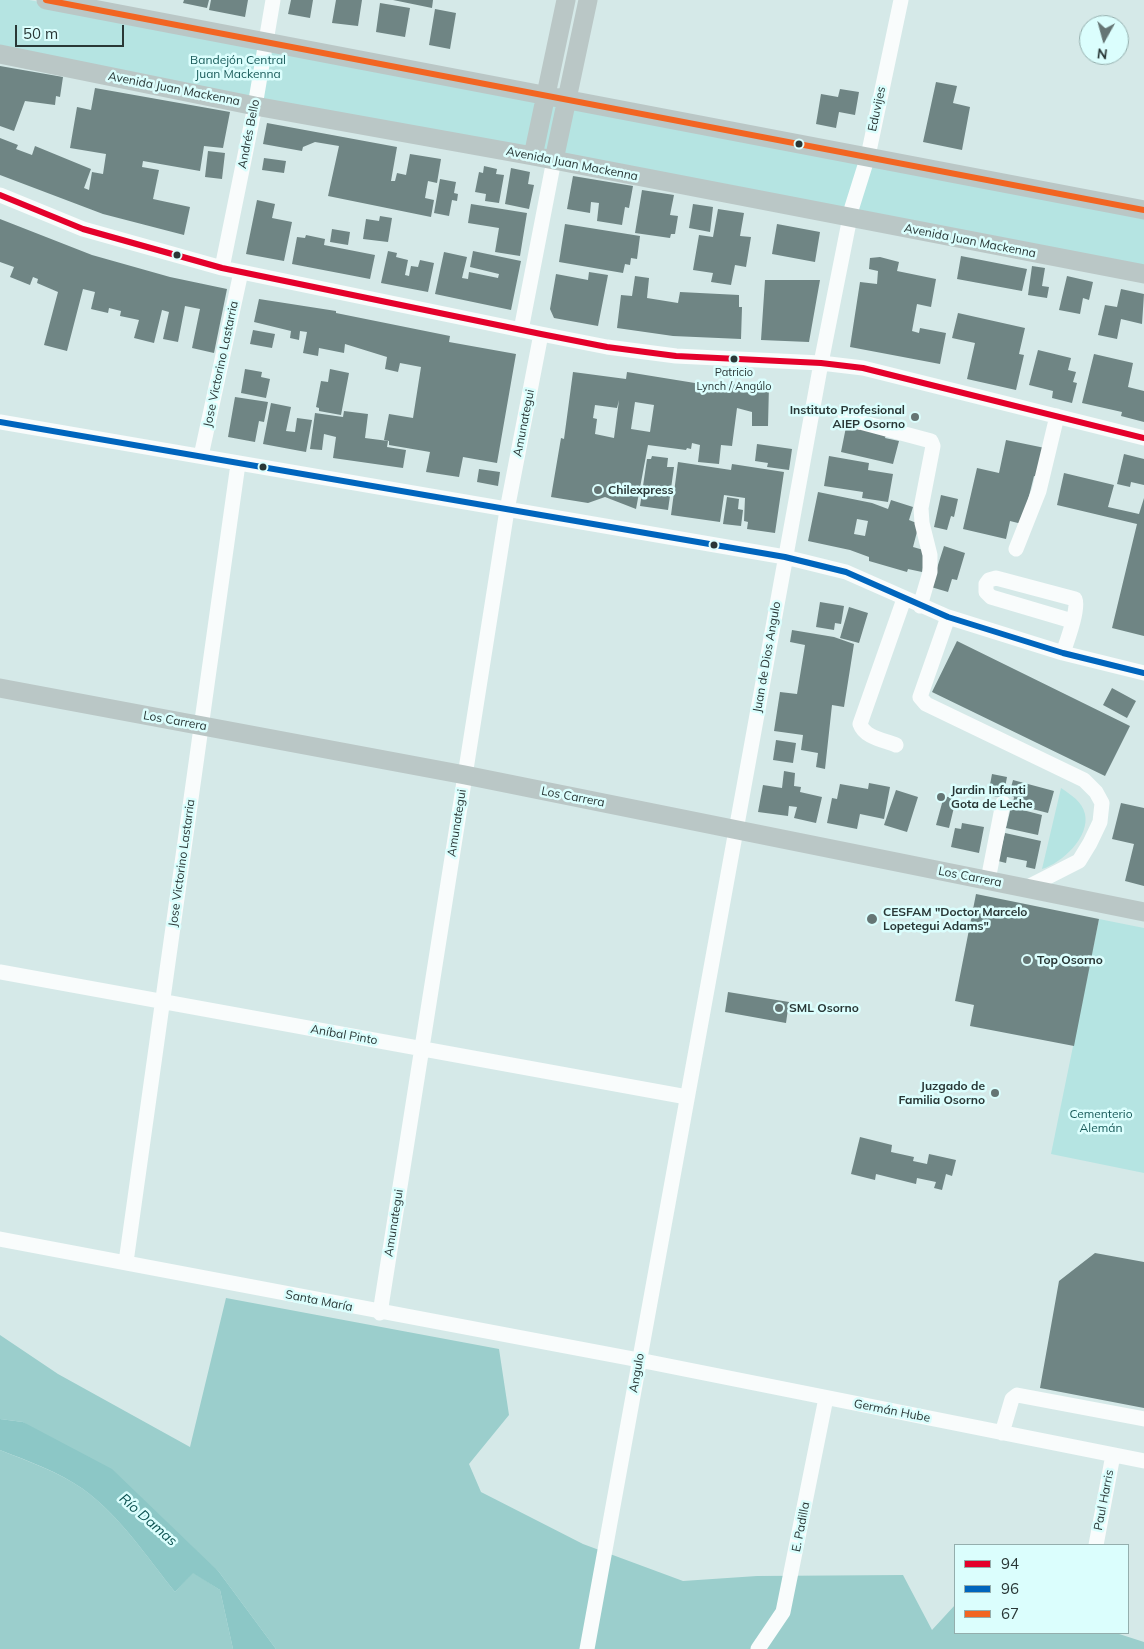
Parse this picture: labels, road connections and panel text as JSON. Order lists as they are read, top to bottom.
{
  "streets": {
    "main road": ["Avenida Juan Mackenna", "Los Carrera"],
    "street": [
      "Eduvijes",
      "Andrés Bello",
      "Jose Victorino Lastarria",
      "Amunategui",
      "Juan de Dios Angulo",
      "Aníbal Pinto",
      "Santa María",
      "Angulo",
      "Germán Hube",
      "Paul Harris",
      "E. Padilla"
    ]
  },
  "crossings": [
    ["Avenida Juan Mackenna", "Eduvijes"],
    ["Avenida Juan Mackenna", "Andrés Bello"],
    ["Avenida Juan Mackenna", "Juan de Dios Angulo"],
    ["Eduvijes", "Juan de Dios Angulo"],
    ["Jose Victorino Lastarria", "Los Carrera"],
    ["Jose Victorino Lastarria", "Aníbal Pinto"],
    ["Jose Victorino Lastarria", "Santa María"],
    ["Amunategui", "Los Carrera"],
    ["Amunategui", "Aníbal Pinto"],
    ["Amunategui", "Santa María"],
    ["Juan de Dios Angulo", "Los Carrera"],
    ["Juan de Dios Angulo", "Aníbal Pinto"],
    ["Juan de Dios Angulo", "Angulo"],
    ["Aníbal Pinto", "Angulo"],
    ["Santa María", "Angulo"],
    ["Santa María", "Germán Hube"],
    ["Angulo", "Germán Hube"],
    ["Germán Hube", "Paul Harris"],
    ["Germán Hube", "E. Padilla"]
  ],
  "water": ["Río Damas"],
  "parks": ["Bandejón Central Juan Mackenna", "Cementerio Alemán"],
  "places": [
    "Patricio Lynch / Angúlo",
    "Instituto Profesional AIEP Osorno",
    "Chilexpress",
    "Jardin Infanti Gota de Leche",
    "CESFAM \"Doctor Marcelo Lopetegui Adams\"",
    "Top Osorno",
    "SML Osorno",
    "Juzgado de Familia Osorno"
  ],
  "lines": ["transit line 67", "transit line 94", "transit line 96"],
  "legend": ["94", "96", "67"],
  "scale_bar": "50 m",
  "north": "bottom"
}
